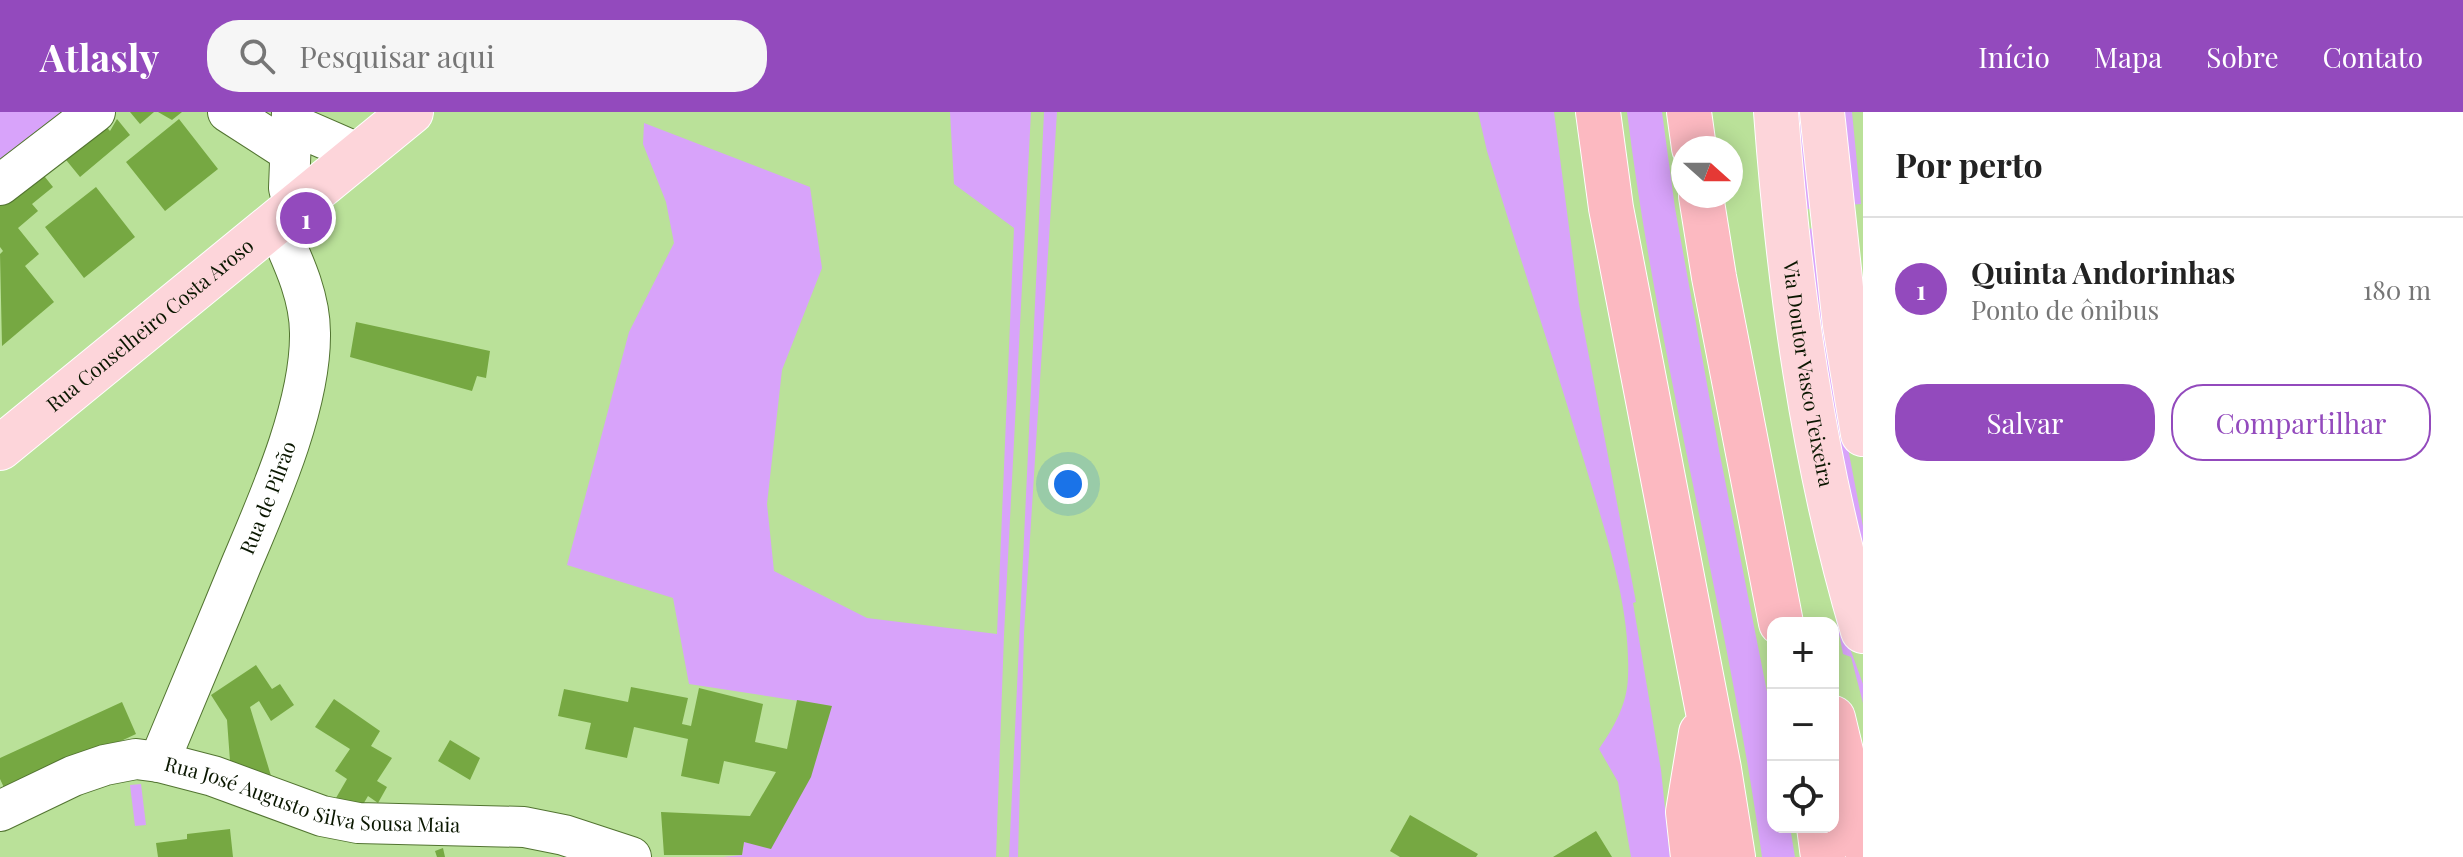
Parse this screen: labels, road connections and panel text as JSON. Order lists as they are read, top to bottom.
{
  "streets": {
    "main road": ["Rua Conselheiro Costa Aroso", "Via Doutor Vasco Teixeira"],
    "street": ["Rua de Pilrão", "Rua José Augusto Silva Sousa Maia"]
  },
  "crossings": [
    ["Rua Conselheiro Costa Aroso", "Rua de Pilrão"],
    ["Rua de Pilrão", "Rua José Augusto Silva Sousa Maia"]
  ],
  "north": "right",
  "page": {
    "header": "Atlasly",
    "search": "Pesquisar aqui",
    "nav": [
      "Início",
      "Mapa",
      "Sobre",
      "Contato"
    ],
    "heading": "Por perto",
    "pins": "1",
    "list": [
      {
        "mark": "1",
        "name": "Quinta Andorinhas",
        "note": "Ponto de ônibus",
        "value": "180 m"
      }
    ],
    "buttons": ["Salvar", "Compartilhar"],
    "map_buttons": ["+", "−"]
  }
}
